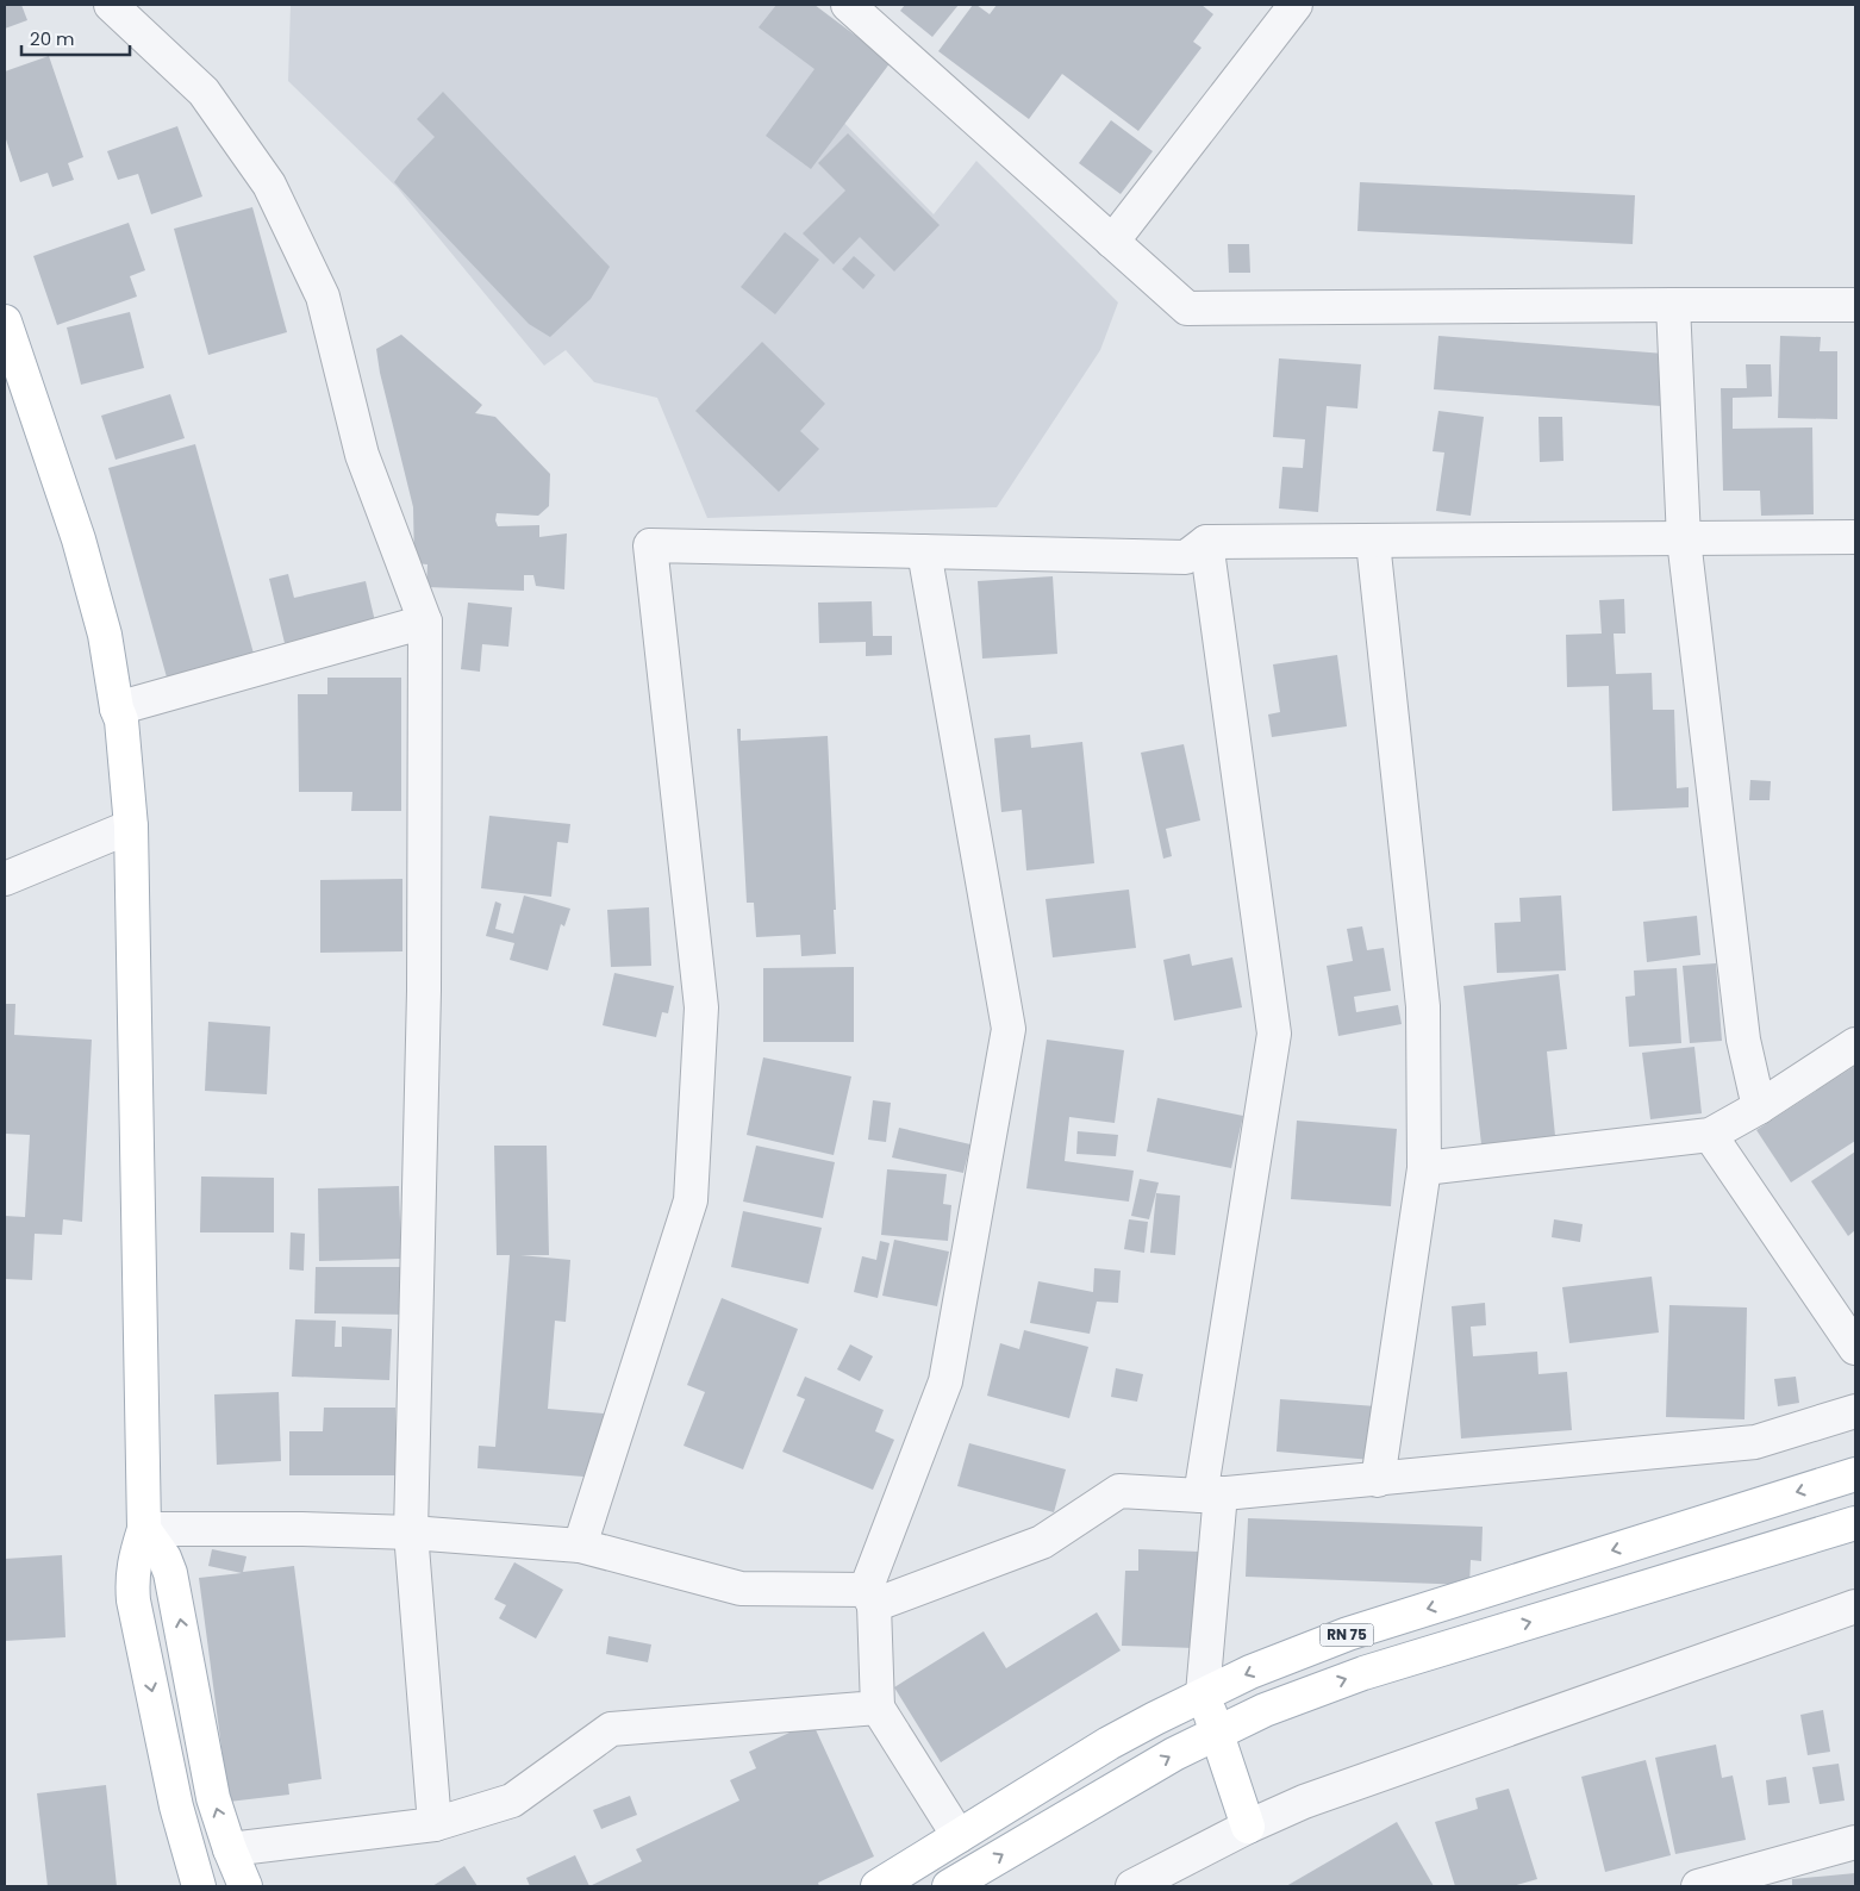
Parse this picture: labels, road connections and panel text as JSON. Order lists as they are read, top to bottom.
{
  "streets": {
    "main road": ["RN 75"]
  },
  "scale_bar": "20 m"
}
